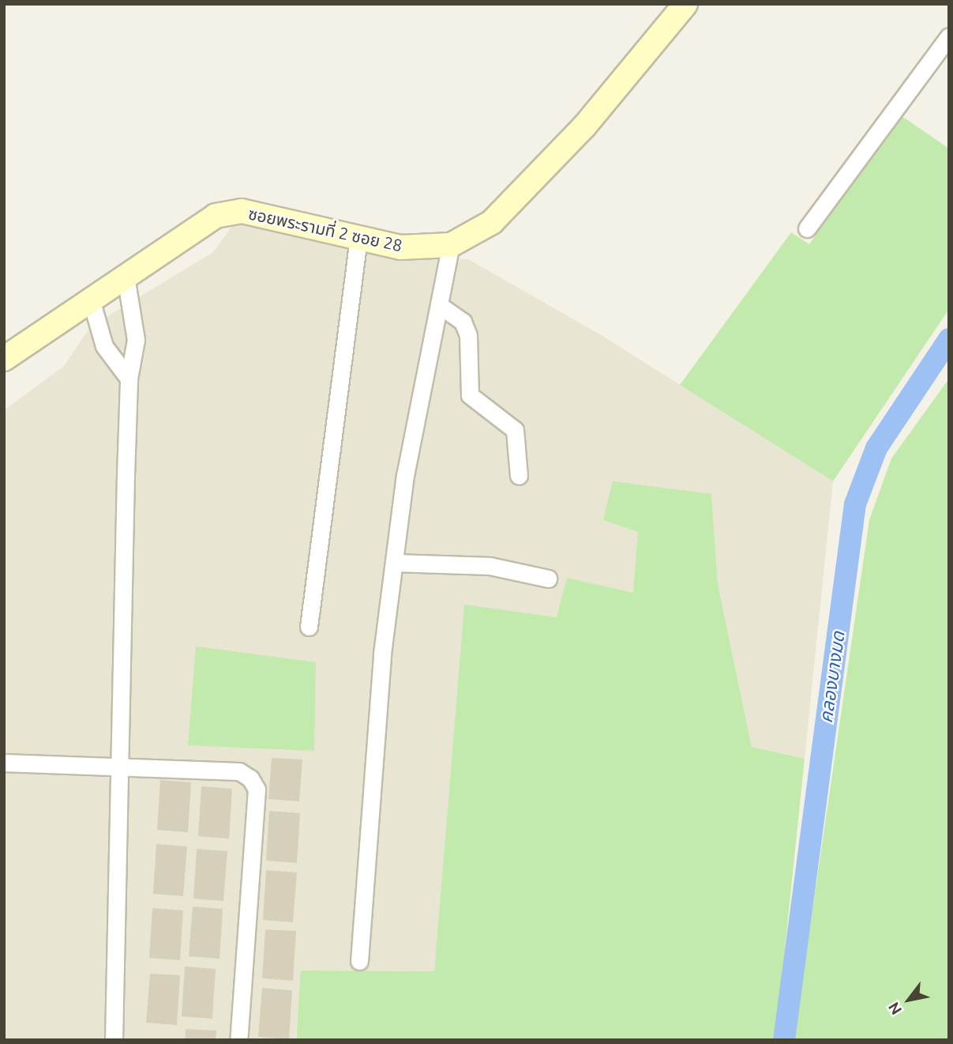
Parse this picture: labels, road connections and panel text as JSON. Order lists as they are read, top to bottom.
{
  "streets": {
    "street": ["ซอยพระรามที่ 2 ซอย 28"]
  },
  "water": ["คลองบางมด"],
  "north": "bottom left"
}
